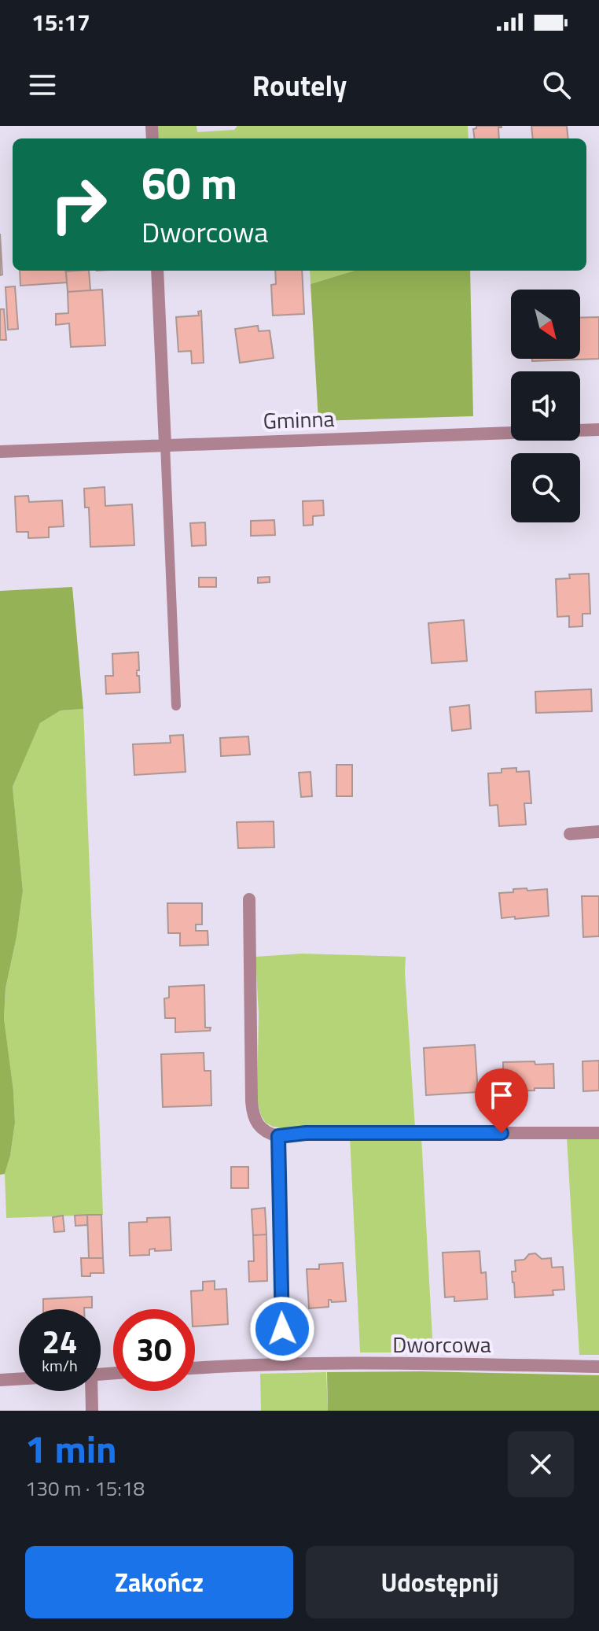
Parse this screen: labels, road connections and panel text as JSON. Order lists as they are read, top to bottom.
{
  "streets": {
    "street": ["Gminna", "Dworcowa"]
  },
  "north": "bottom right",
  "page": {
    "status": "15:17",
    "header": "Routely",
    "turn": ["60 m", "Dworcowa"],
    "speed": "24 km/h",
    "limit": "30",
    "heading": ["1 min", "130 m · 15:18"],
    "buttons": ["Zakończ", "Udostępnij"]
  }
}
